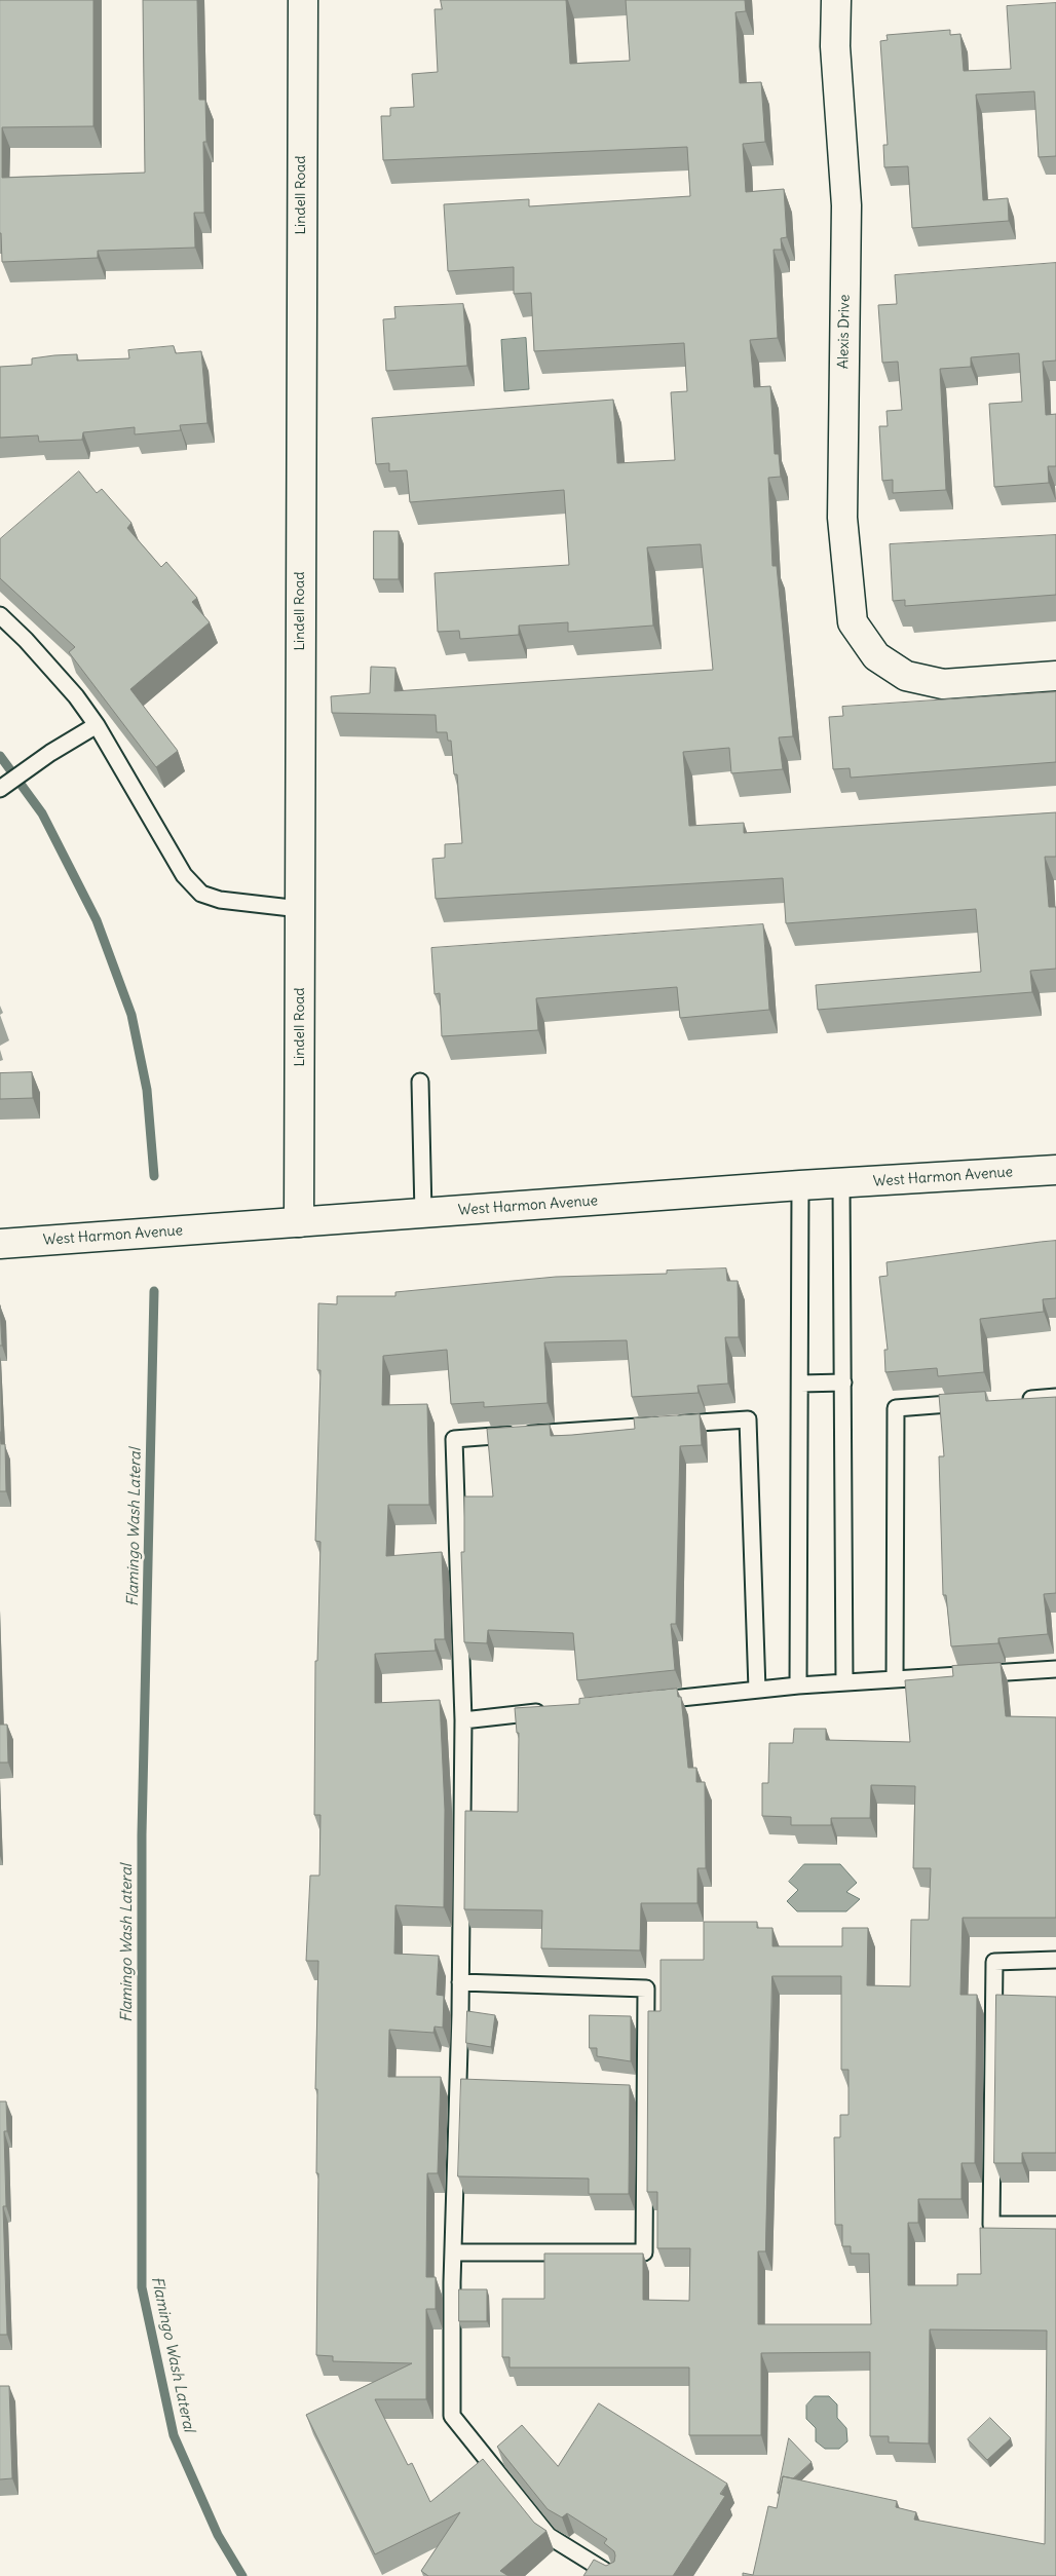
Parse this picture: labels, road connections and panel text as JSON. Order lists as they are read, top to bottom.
{
  "streets": {
    "street": ["Lindell Road", "Alexis Drive", "West Harmon Avenue"]
  },
  "crossings": [
    ["Lindell Road", "West Harmon Avenue"]
  ],
  "water": ["Flamingo Wash Lateral"]
}
